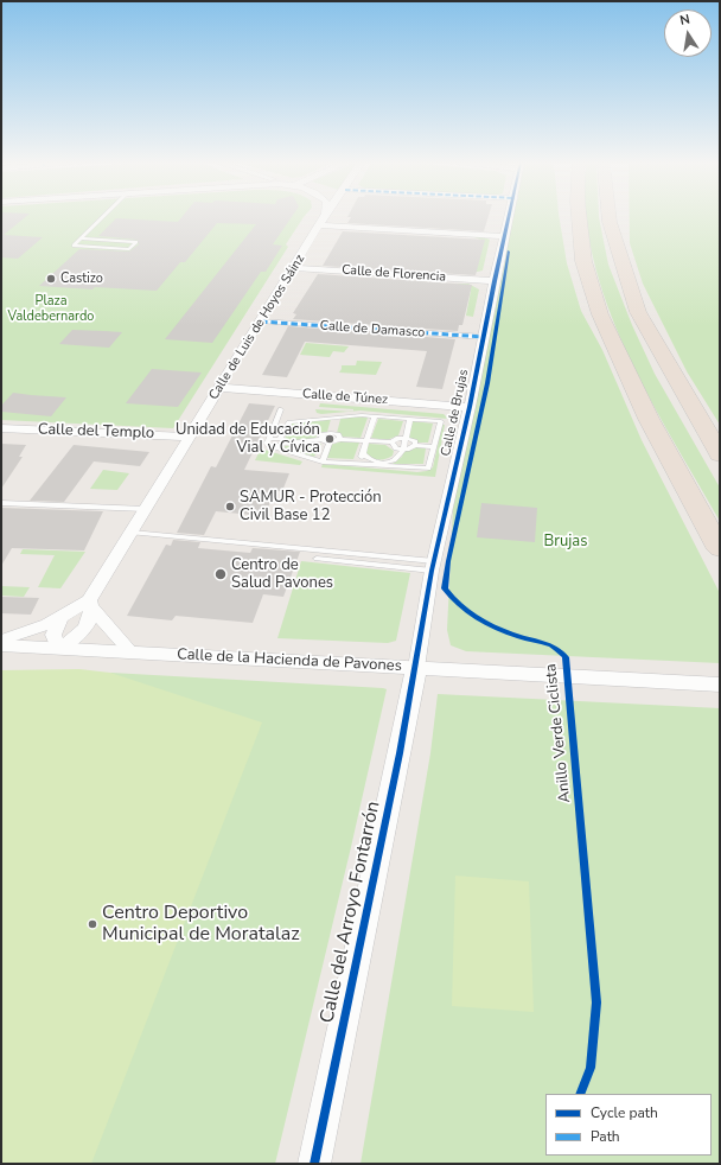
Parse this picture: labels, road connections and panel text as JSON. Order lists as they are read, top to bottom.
{
  "streets": {
    "street": [
      "Calle de Florencia",
      "Calle de Luis de Hoyos Sáinz",
      "Calle de Damasco",
      "Calle de Túnez",
      "Calle de Brujas",
      "Calle del Templo",
      "Calle de la Hacienda de Pavones",
      "Calle del Arroyo Fontarrón"
    ],
    "cycle path": ["Anillo Verde Ciclista"]
  },
  "crossings": [
    ["Calle de Florencia", "Calle de Luis de Hoyos Sáinz"],
    ["Calle de Florencia", "Calle de Brujas"],
    ["Calle de Luis de Hoyos Sáinz", "Calle de Damasco"],
    ["Calle de Luis de Hoyos Sáinz", "Calle de Túnez"],
    ["Calle de Luis de Hoyos Sáinz", "Calle del Templo"],
    ["Calle de Luis de Hoyos Sáinz", "Calle de la Hacienda de Pavones"],
    ["Calle de Damasco", "Calle de Brujas"],
    ["Calle de Túnez", "Calle de Brujas"],
    ["Calle de Brujas", "Calle de la Hacienda de Pavones"],
    ["Calle de Brujas", "Calle del Arroyo Fontarrón"],
    ["Calle de la Hacienda de Pavones", "Calle del Arroyo Fontarrón"]
  ],
  "parks": ["Plaza Valdebernardo", "Brujas"],
  "places": [
    "Castizo",
    "Unidad de Educación Vial y Cívica",
    "SAMUR - Protección Civil Base 12",
    "Centro de Salud Pavones",
    "Centro Deportivo Municipal de Moratalaz"
  ],
  "legend": ["Cycle path", "Path"],
  "north": "top"
}
